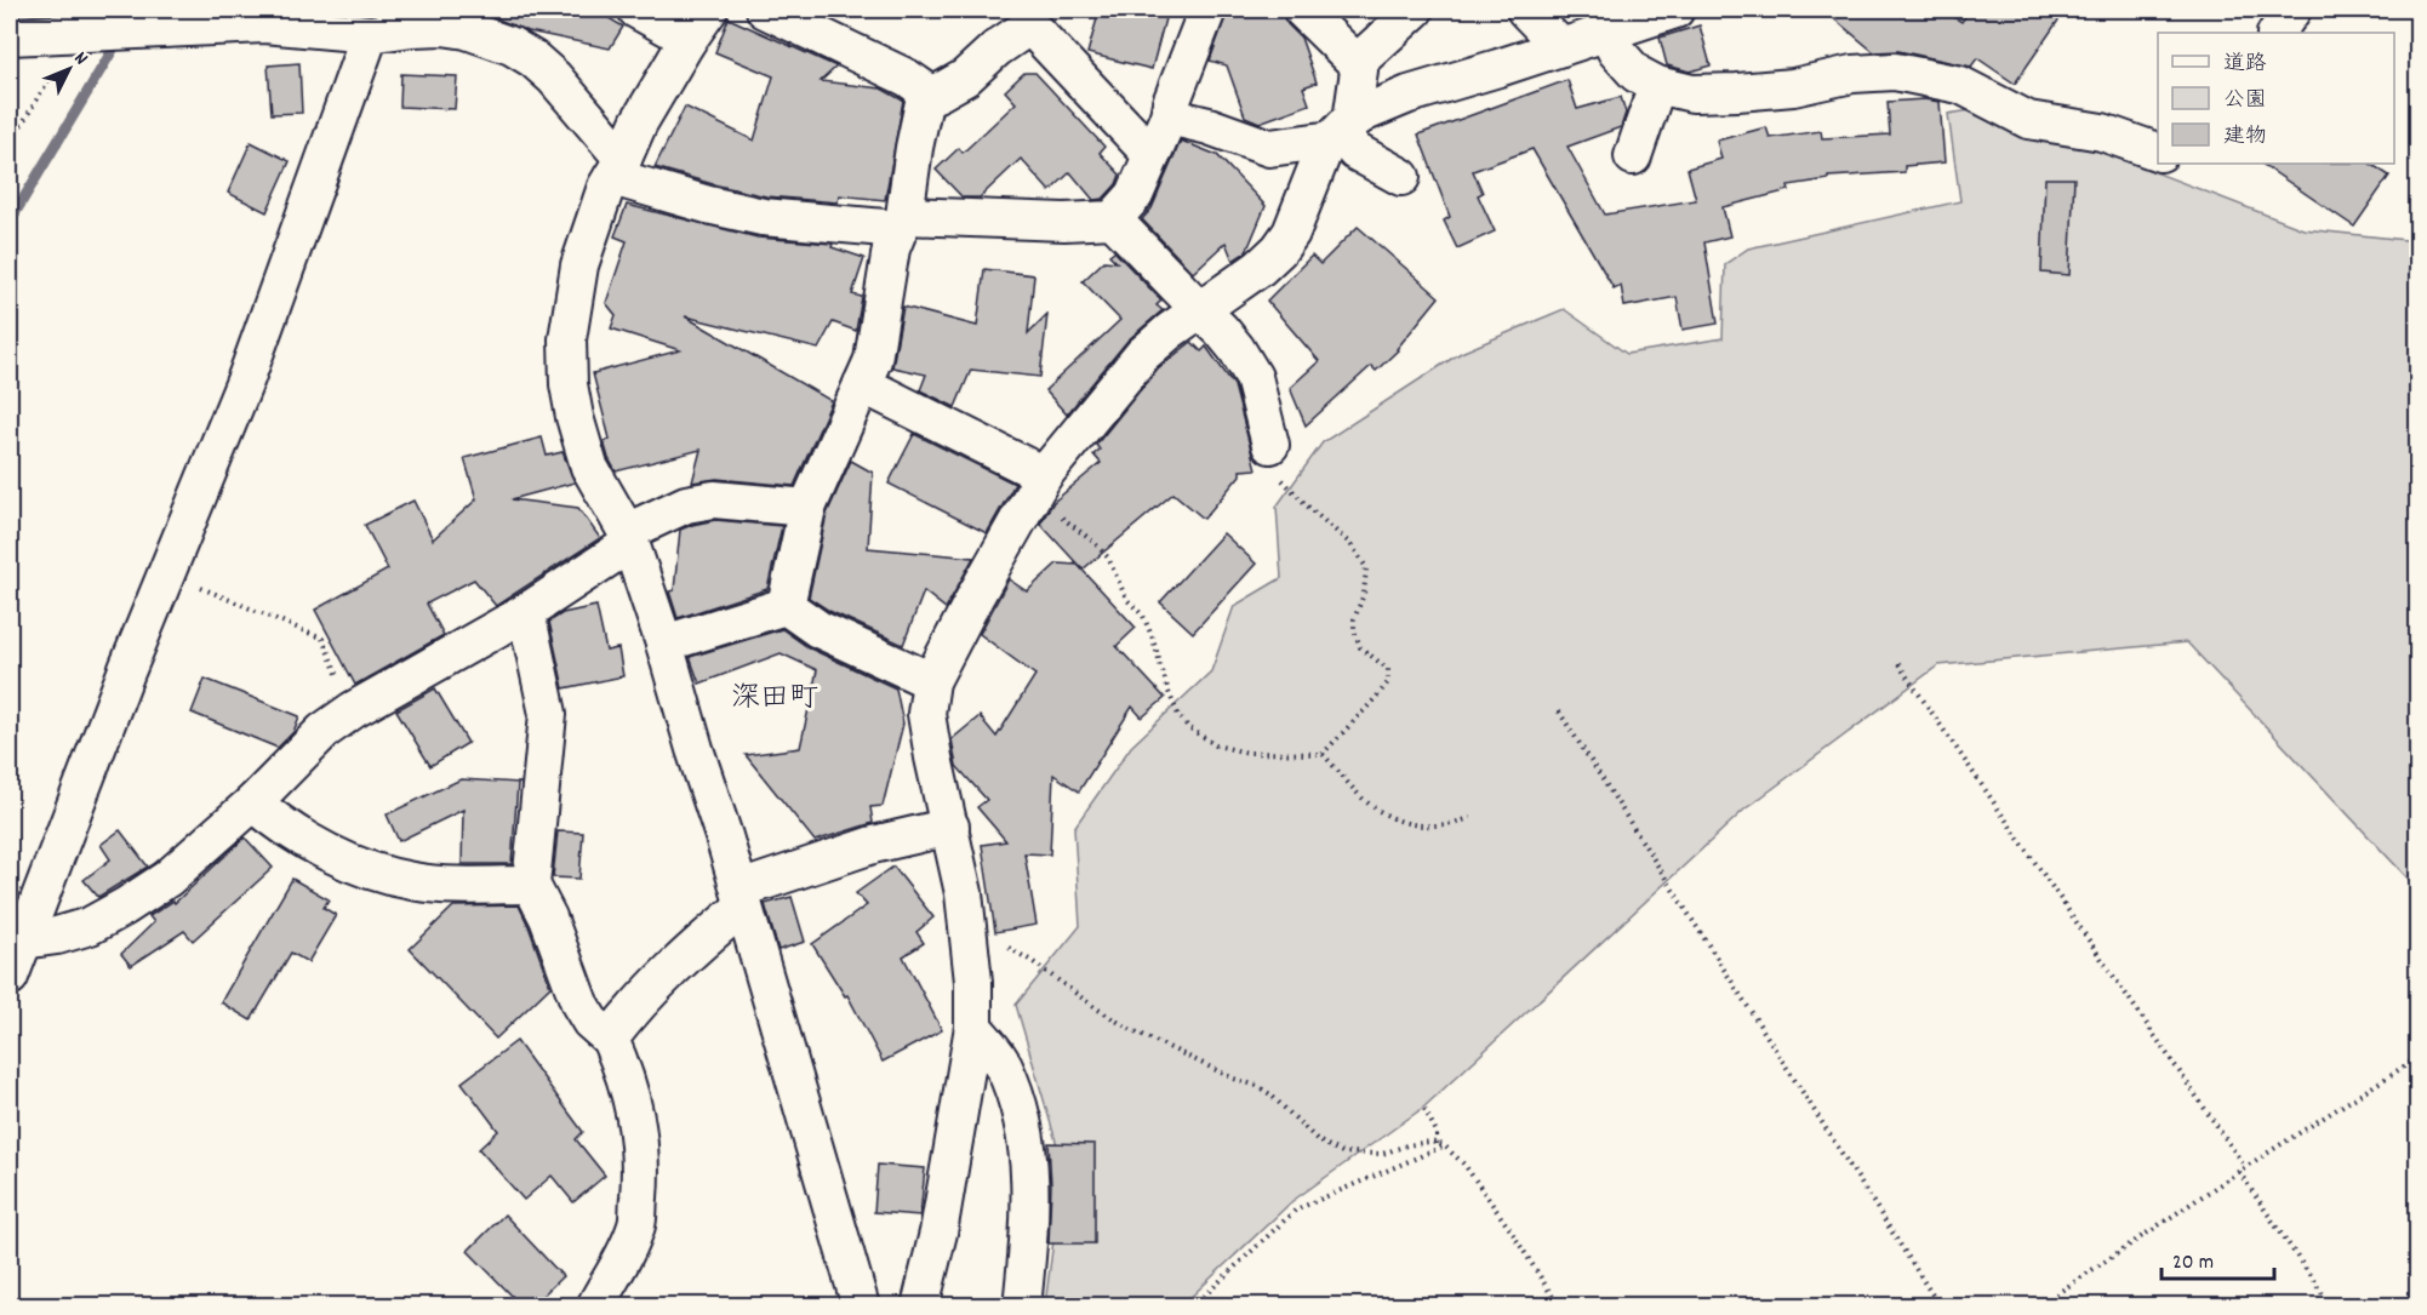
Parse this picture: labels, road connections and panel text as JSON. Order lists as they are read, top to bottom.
{
  "districts": ["深田町"],
  "legend": ["道路", "公園", "建物"],
  "scale_bar": "20 m",
  "north": "top right"
}
